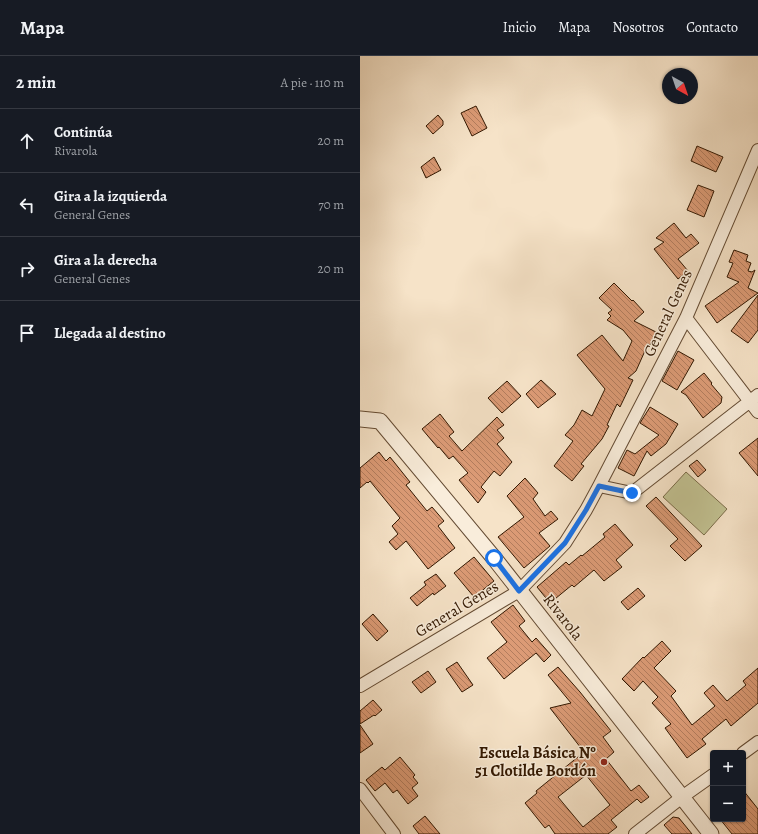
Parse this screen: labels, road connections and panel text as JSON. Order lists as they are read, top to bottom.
{
  "streets": {
    "street": ["General Genes", "Rivarola"]
  },
  "crossings": [
    ["General Genes", "Rivarola"]
  ],
  "places": ["Escuela Básica Nº 51 Clotilde Bordón"],
  "north": "bottom right",
  "page": {
    "header": "Mapa",
    "nav": [
      "Inicio",
      "Mapa",
      "Nosotros",
      "Contacto"
    ],
    "heading": ["2 min", "A pie · 110 m"],
    "list": [
      ["Continúa", "Rivarola", "20 m"],
      ["Gira a la izquierda", "General Genes", "70 m"],
      ["Gira a la derecha", "General Genes", "20 m"],
      "Llegada al destino"
    ],
    "map_buttons": ["+", "−"]
  }
}
